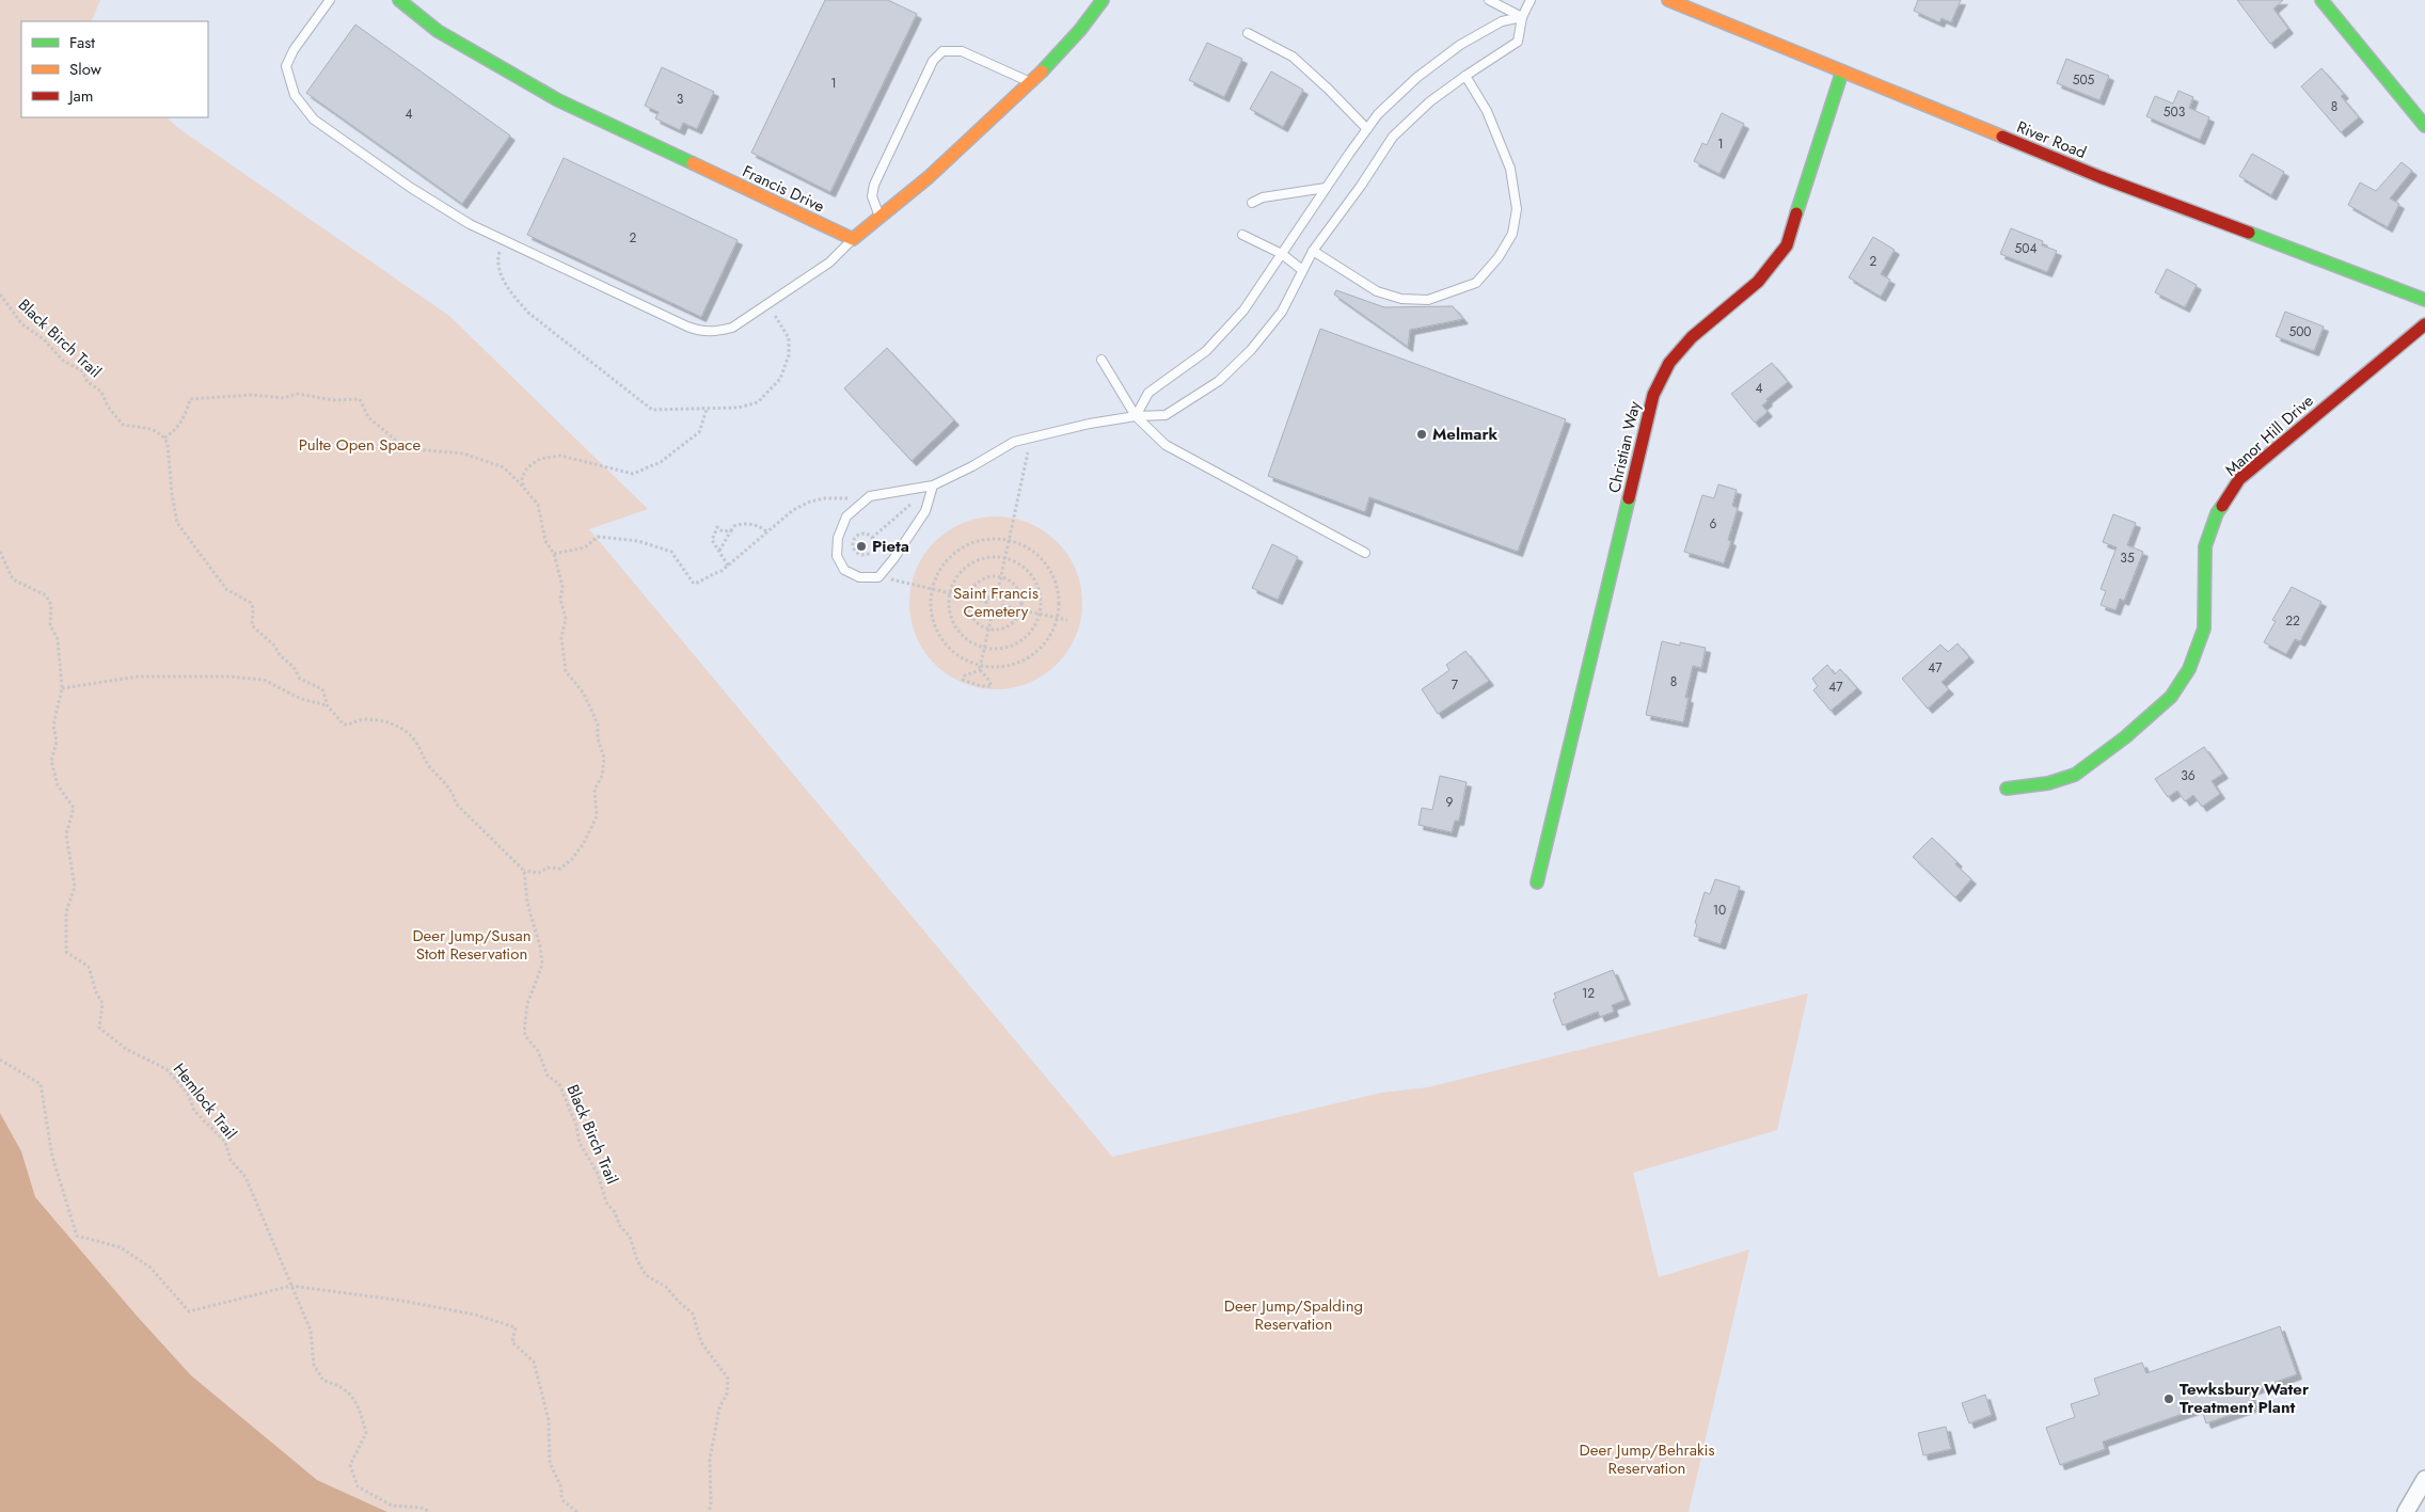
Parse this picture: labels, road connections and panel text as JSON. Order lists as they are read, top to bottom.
{
  "streets": {
    "street": [
      "River Road",
      "Francis Drive",
      "Manor Hill Drive",
      "Christian Way"
    ],
    "path": ["Black Birch Trail", "Hemlock Trail"]
  },
  "crossings": [
    ["River Road", "Christian Way"]
  ],
  "parks": [
    "Pulte Open Space",
    "Saint Francis Cemetery",
    "Deer Jump/Susan Stott Reservation",
    "Deer Jump/Spalding Reservation",
    "Deer Jump/Behrakis Reservation"
  ],
  "places": ["Melmark", "Pieta", "Tewksbury Water Treatment Plant"],
  "house_numbers": [
    "505",
    "1",
    "3",
    "8",
    "503",
    "4",
    "1",
    "2",
    "504",
    "2",
    "500",
    "4",
    "6",
    "35",
    "22",
    "47",
    "8",
    "7",
    "47",
    "36",
    "9",
    "10",
    "12"
  ],
  "legend": ["Fast", "Slow", "Jam"]
}
